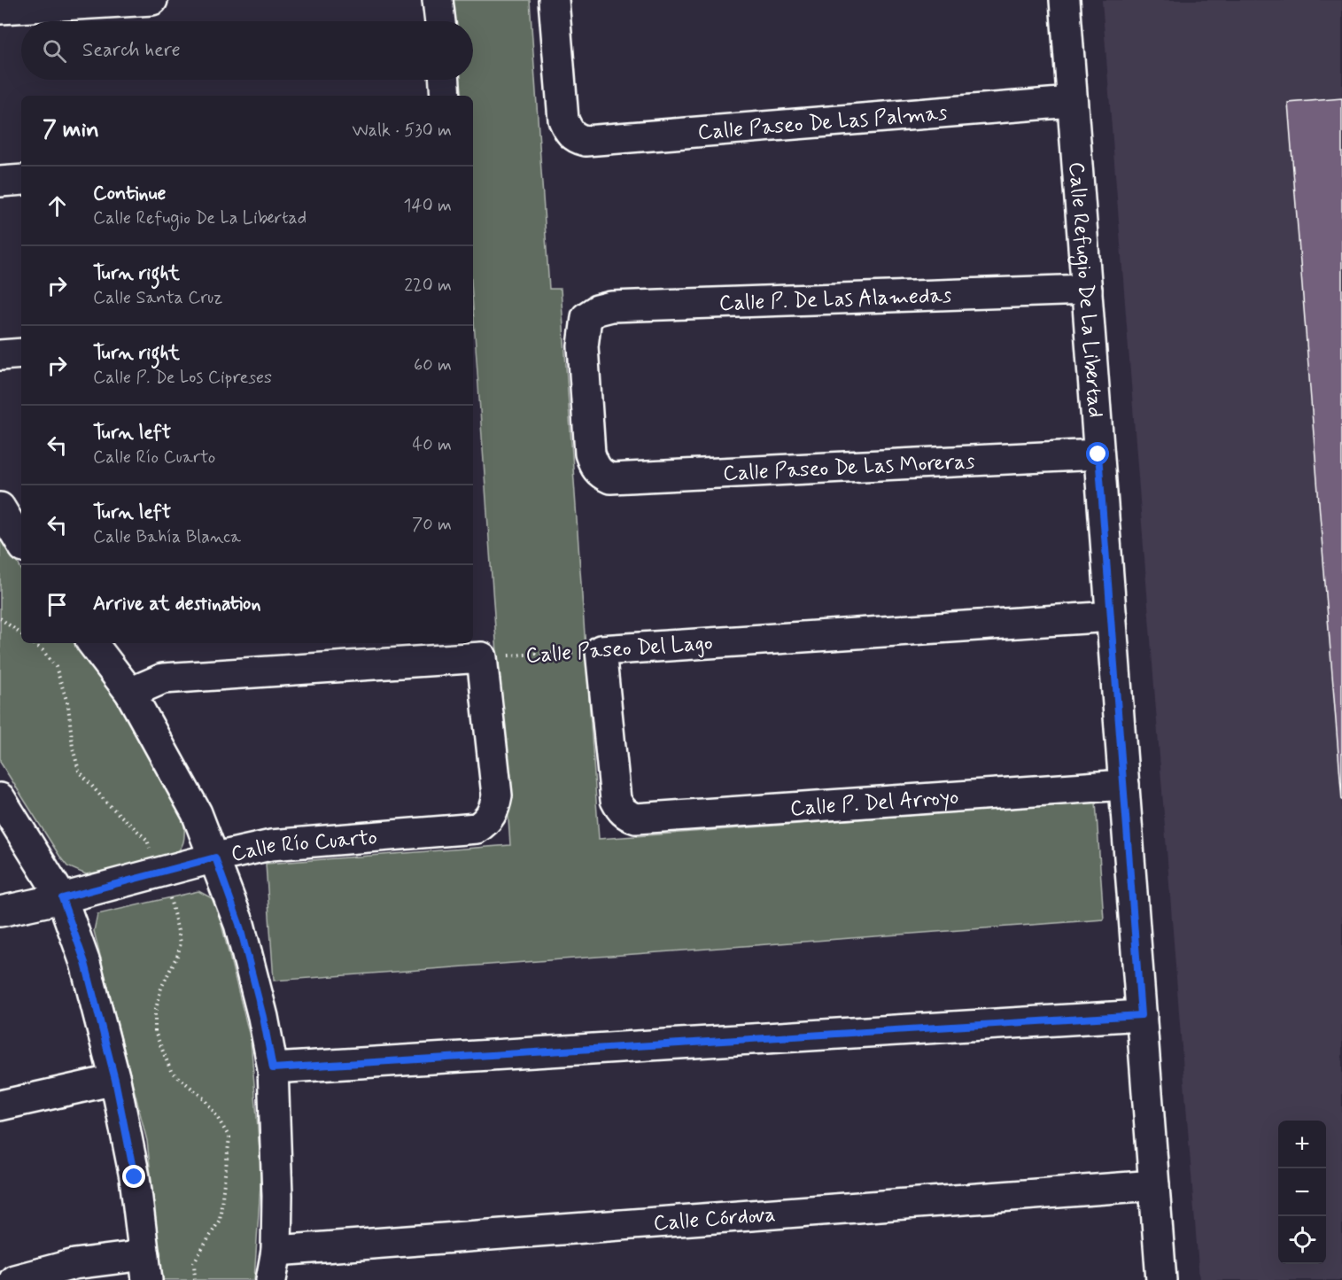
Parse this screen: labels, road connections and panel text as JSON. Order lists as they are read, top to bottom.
{
  "streets": {
    "street": [
      "Calle Paseo De Las Palmas",
      "Calle Refugio De La Libertad",
      "Calle P. De Las Alamedas",
      "Calle Paseo De Las Moreras",
      "Calle Paseo Del Lago",
      "Calle P. Del Arroyo",
      "Calle Río Cuarto",
      "Calle Córdova"
    ]
  },
  "crossings": [
    ["Calle Paseo De Las Palmas", "Calle Refugio De La Libertad"],
    ["Calle Refugio De La Libertad", "Calle P. De Las Alamedas"],
    ["Calle Refugio De La Libertad", "Calle Paseo De Las Moreras"],
    ["Calle Refugio De La Libertad", "Calle Paseo Del Lago"],
    ["Calle Refugio De La Libertad", "Calle P. Del Arroyo"],
    ["Calle Refugio De La Libertad", "Calle Córdova"],
    ["Calle P. De Las Alamedas", "Calle Paseo De Las Moreras"],
    ["Calle Paseo Del Lago", "Calle P. Del Arroyo"],
    ["Calle Paseo Del Lago", "Calle Río Cuarto"]
  ],
  "page": {
    "search": "Search here",
    "heading": ["7 min", "Walk · 530 m"],
    "list": [
      ["Continue", "Calle Refugio De La Libertad", "140 m"],
      ["Turn right", "Calle Santa Cruz", "220 m"],
      ["Turn right", "Calle P. De Los Cipreses", "60 m"],
      ["Turn left", "Calle Río Cuarto", "40 m"],
      ["Turn left", "Calle Bahía Blanca", "70 m"],
      "Arrive at destination"
    ],
    "map_buttons": ["+", "−"]
  }
}
